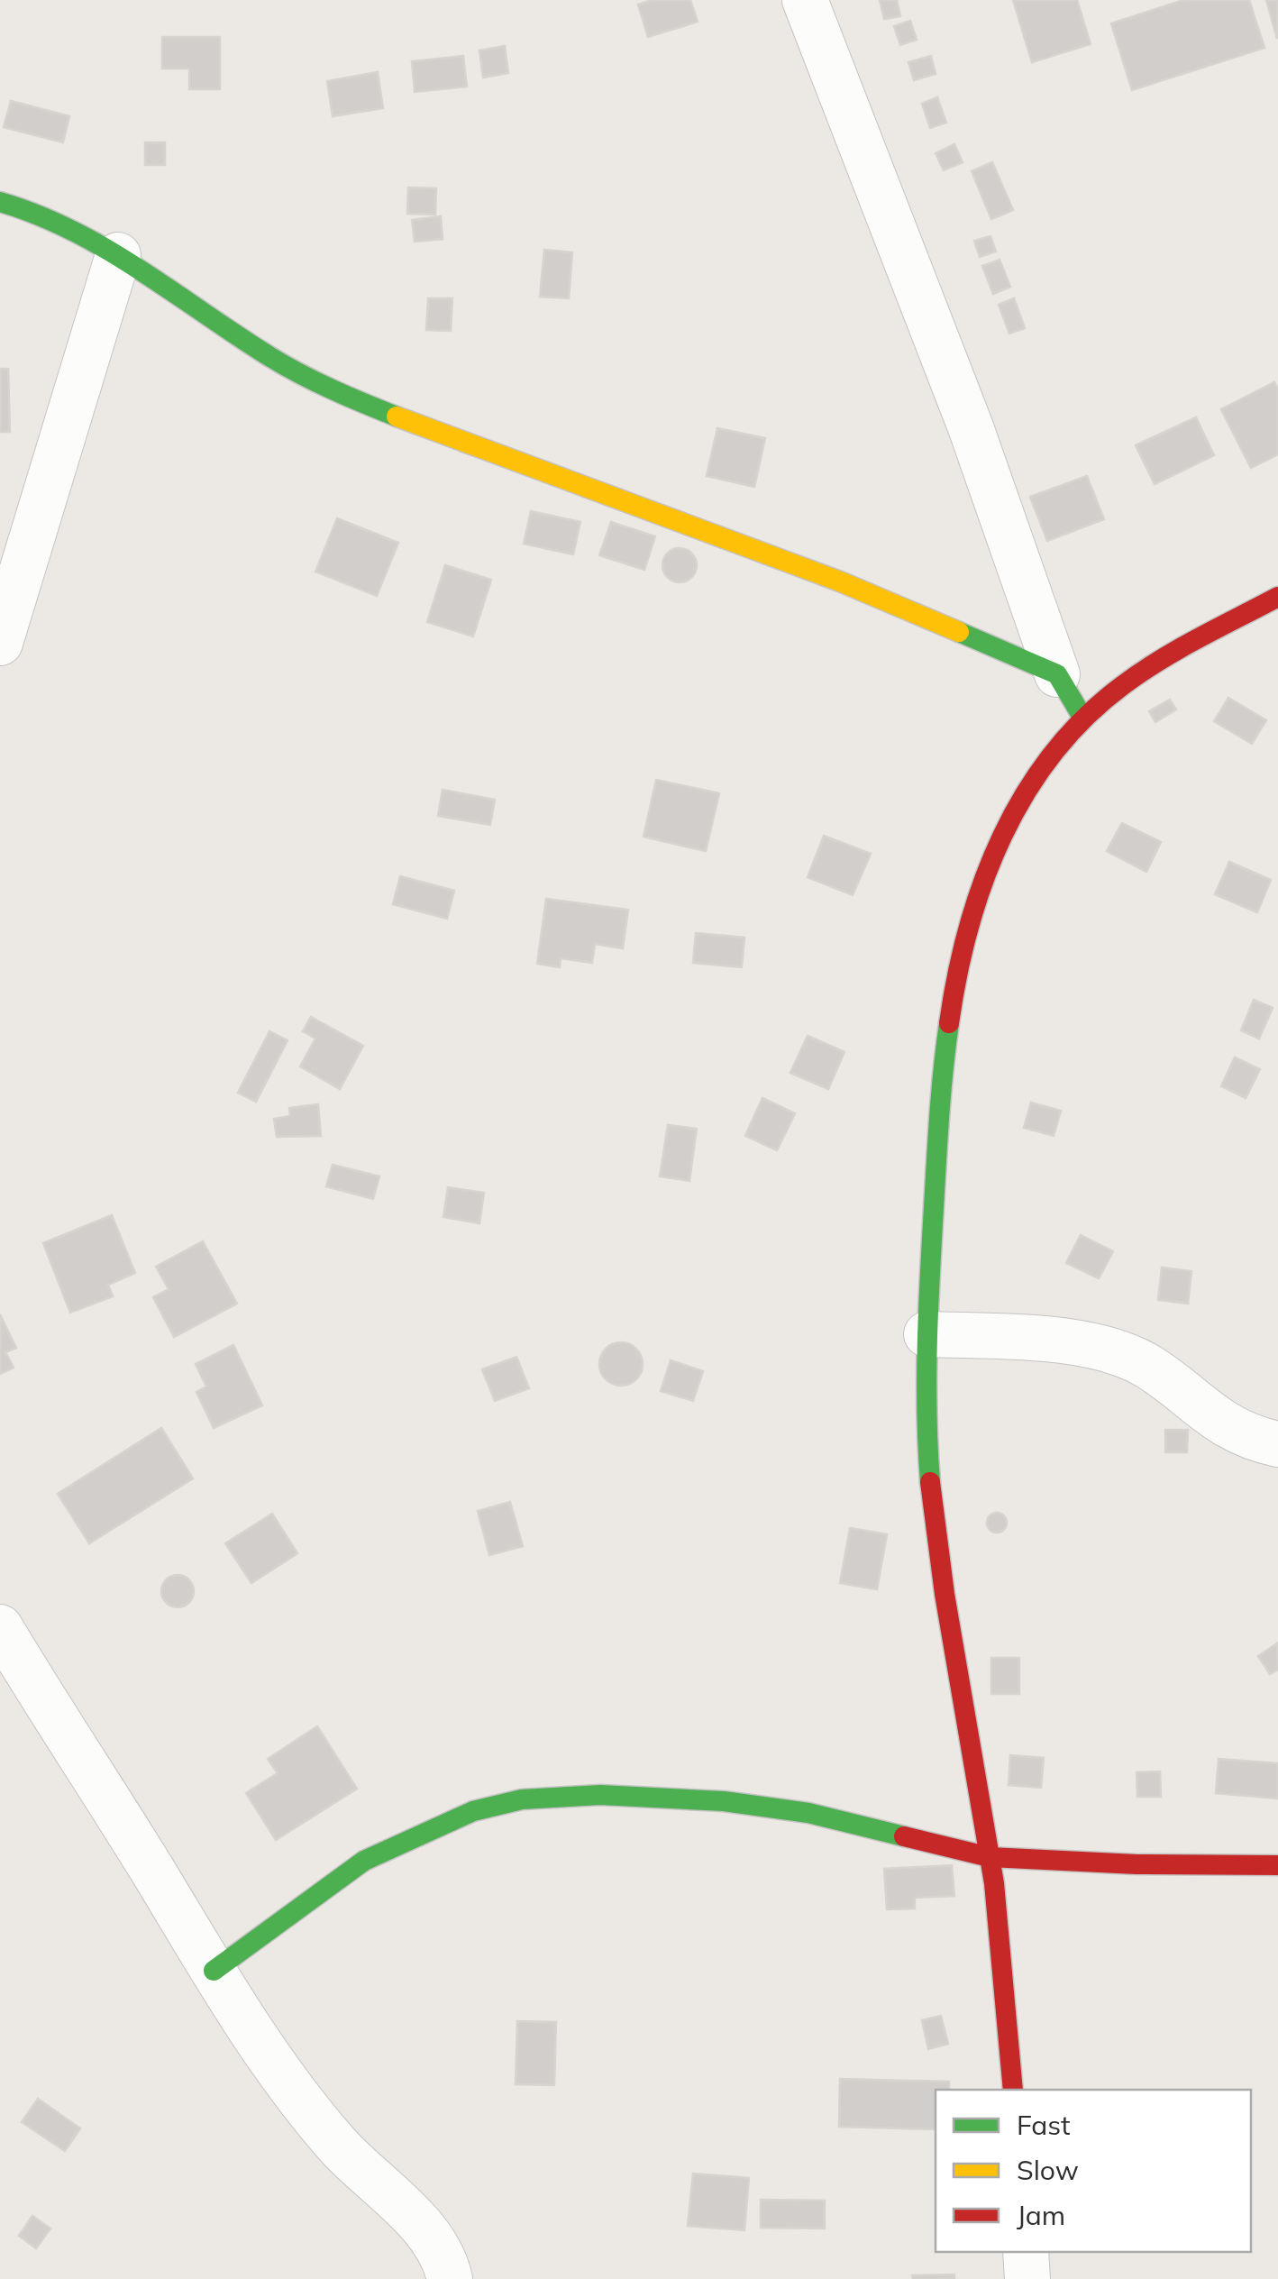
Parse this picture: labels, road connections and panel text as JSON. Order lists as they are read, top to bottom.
{
  "legend": ["Fast", "Slow", "Jam"]
}
